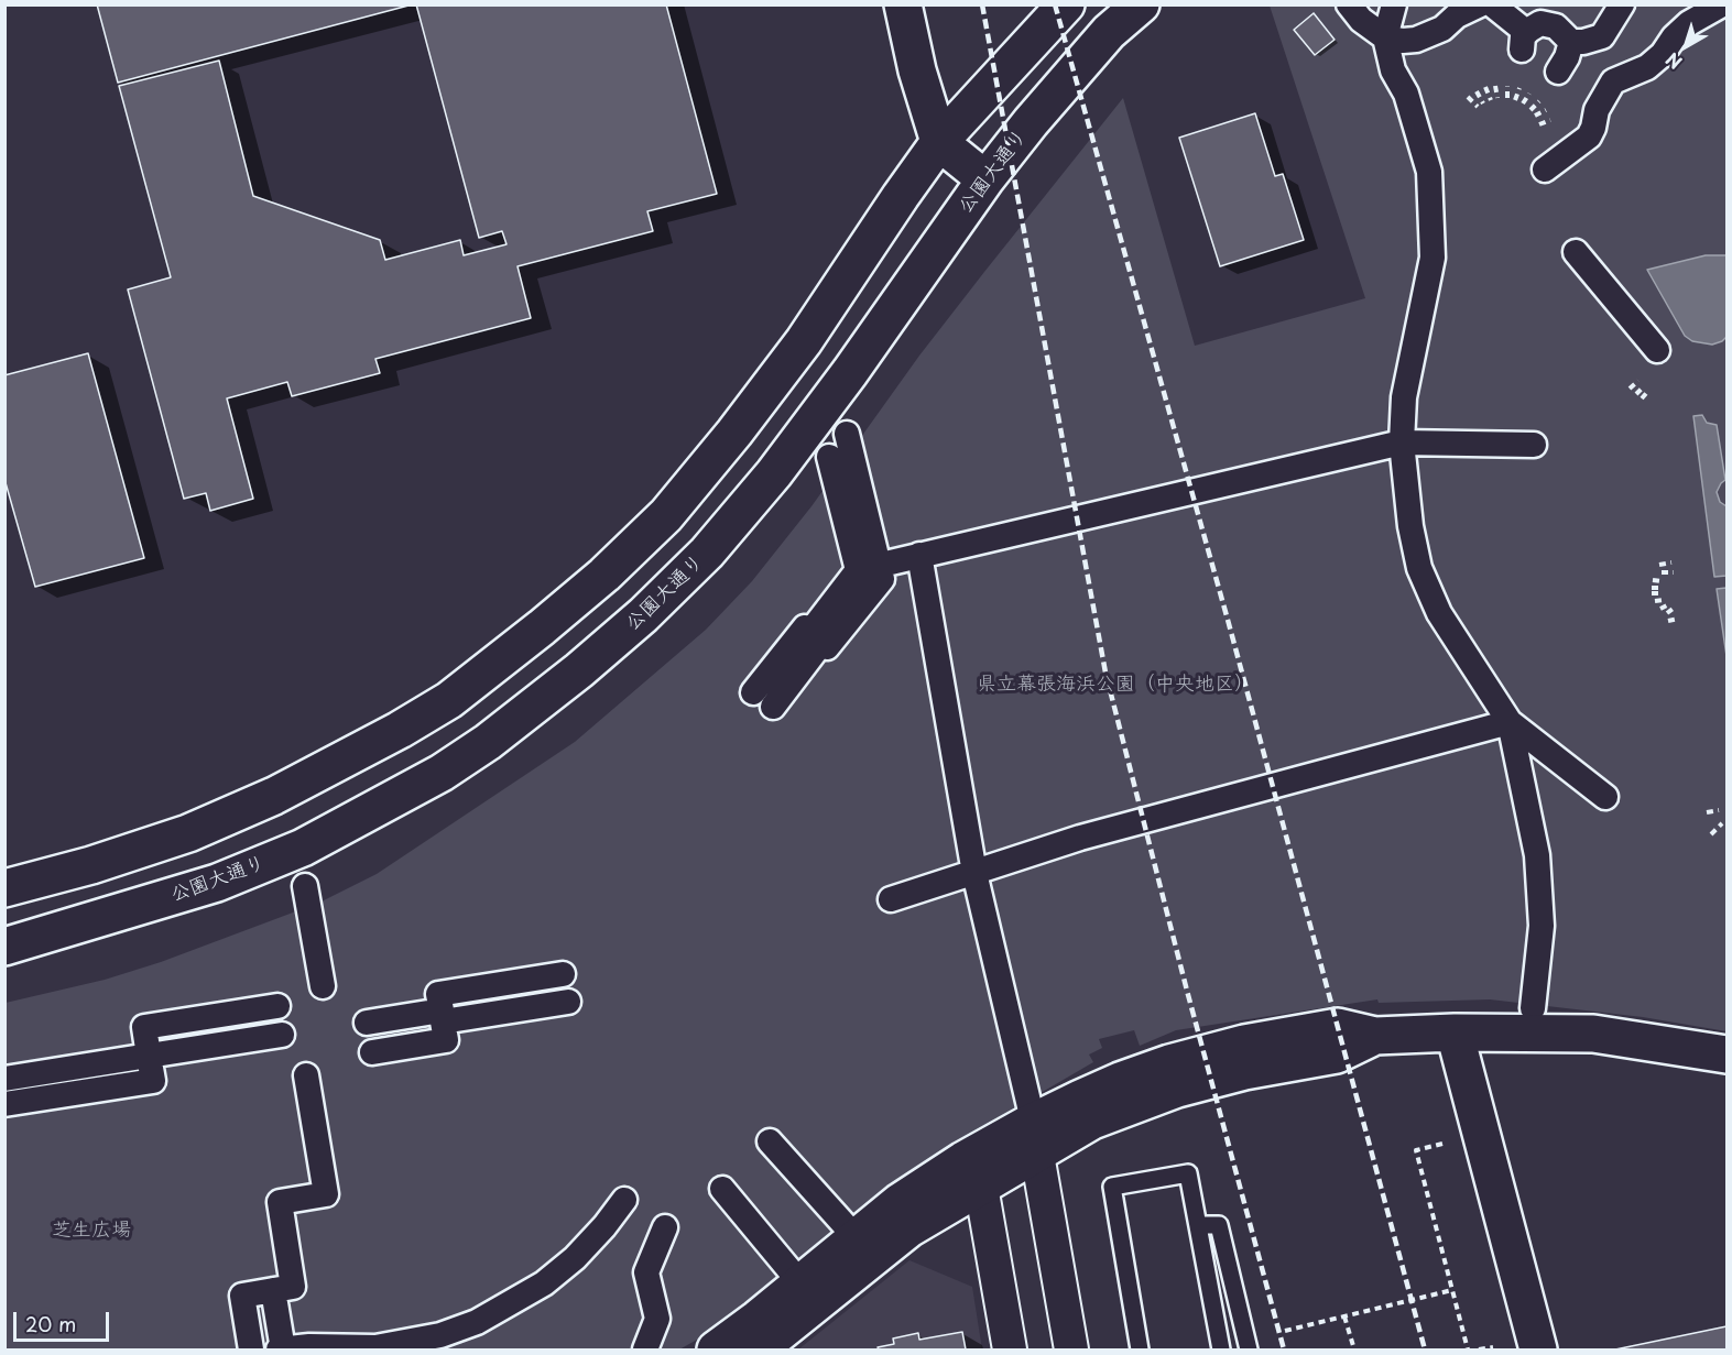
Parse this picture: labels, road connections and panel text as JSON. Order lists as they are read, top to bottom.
{
  "streets": {
    "street": ["公園大通り"]
  },
  "parks": ["県立幕張海浜公園（中央地区）", "芝生広場"],
  "scale_bar": "20 m",
  "north": "bottom left"
}
